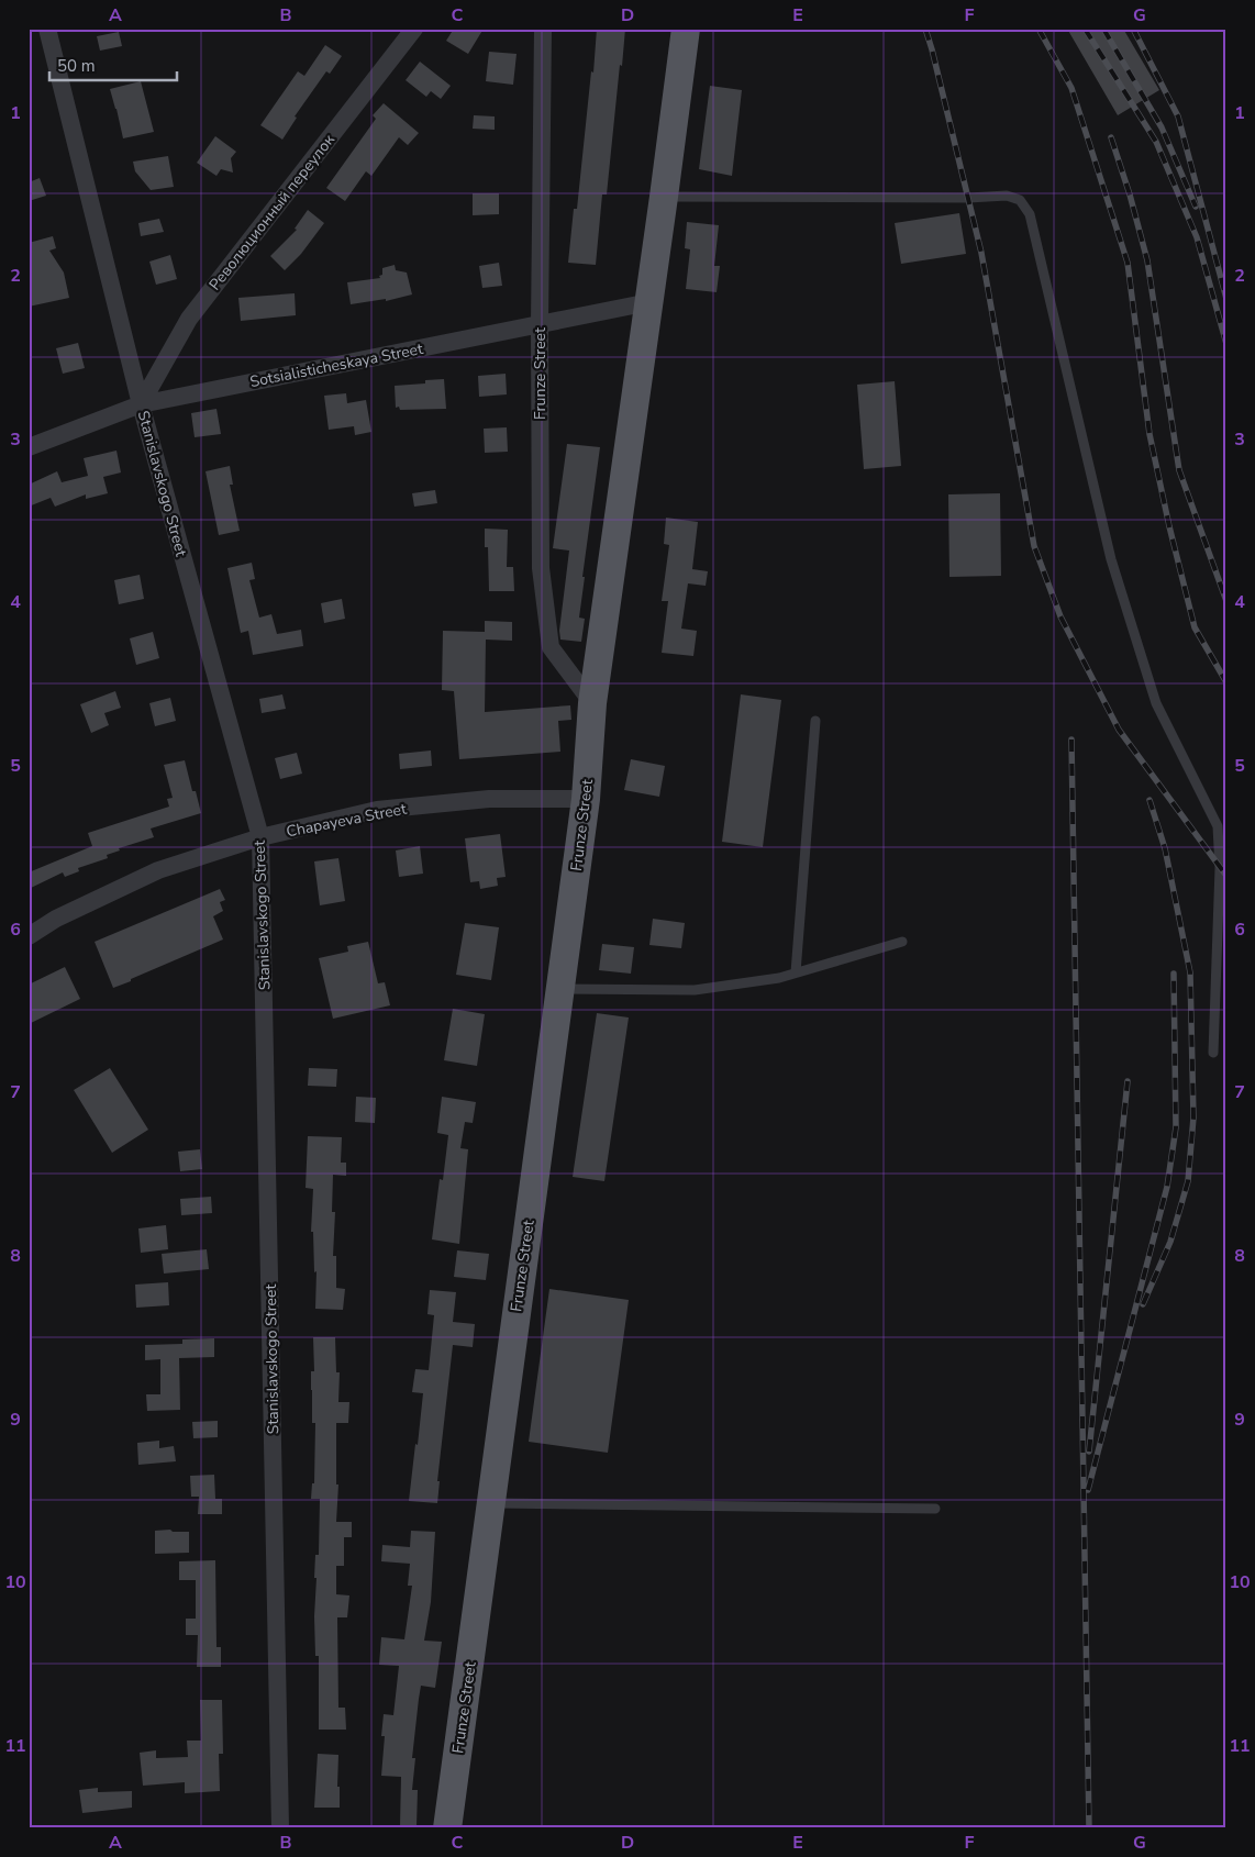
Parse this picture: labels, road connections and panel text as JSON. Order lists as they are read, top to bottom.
{
  "streets": {
    "main road": ["Frunze Street"],
    "street": [
      "Революционный переулок",
      "Sotsialisticheskaya Street",
      "Stanislavskogo Street",
      "Chapayeva Street"
    ]
  },
  "crossings": [
    ["Революционный переулок", "Sotsialisticheskaya Street"],
    ["Революционный переулок", "Stanislavskogo Street"],
    ["Sotsialisticheskaya Street", "Frunze Street"],
    ["Sotsialisticheskaya Street", "Stanislavskogo Street"],
    ["Frunze Street", "Chapayeva Street"],
    ["Stanislavskogo Street", "Chapayeva Street"]
  ],
  "scale_bar": "50 m",
  "grid": {
    "columns": [
      "A",
      "B",
      "C",
      "D",
      "E",
      "F",
      "G"
    ],
    "rows": [
      "1",
      "2",
      "3",
      "4",
      "5",
      "6",
      "7",
      "8",
      "9",
      "10",
      "11"
    ]
  }
}
